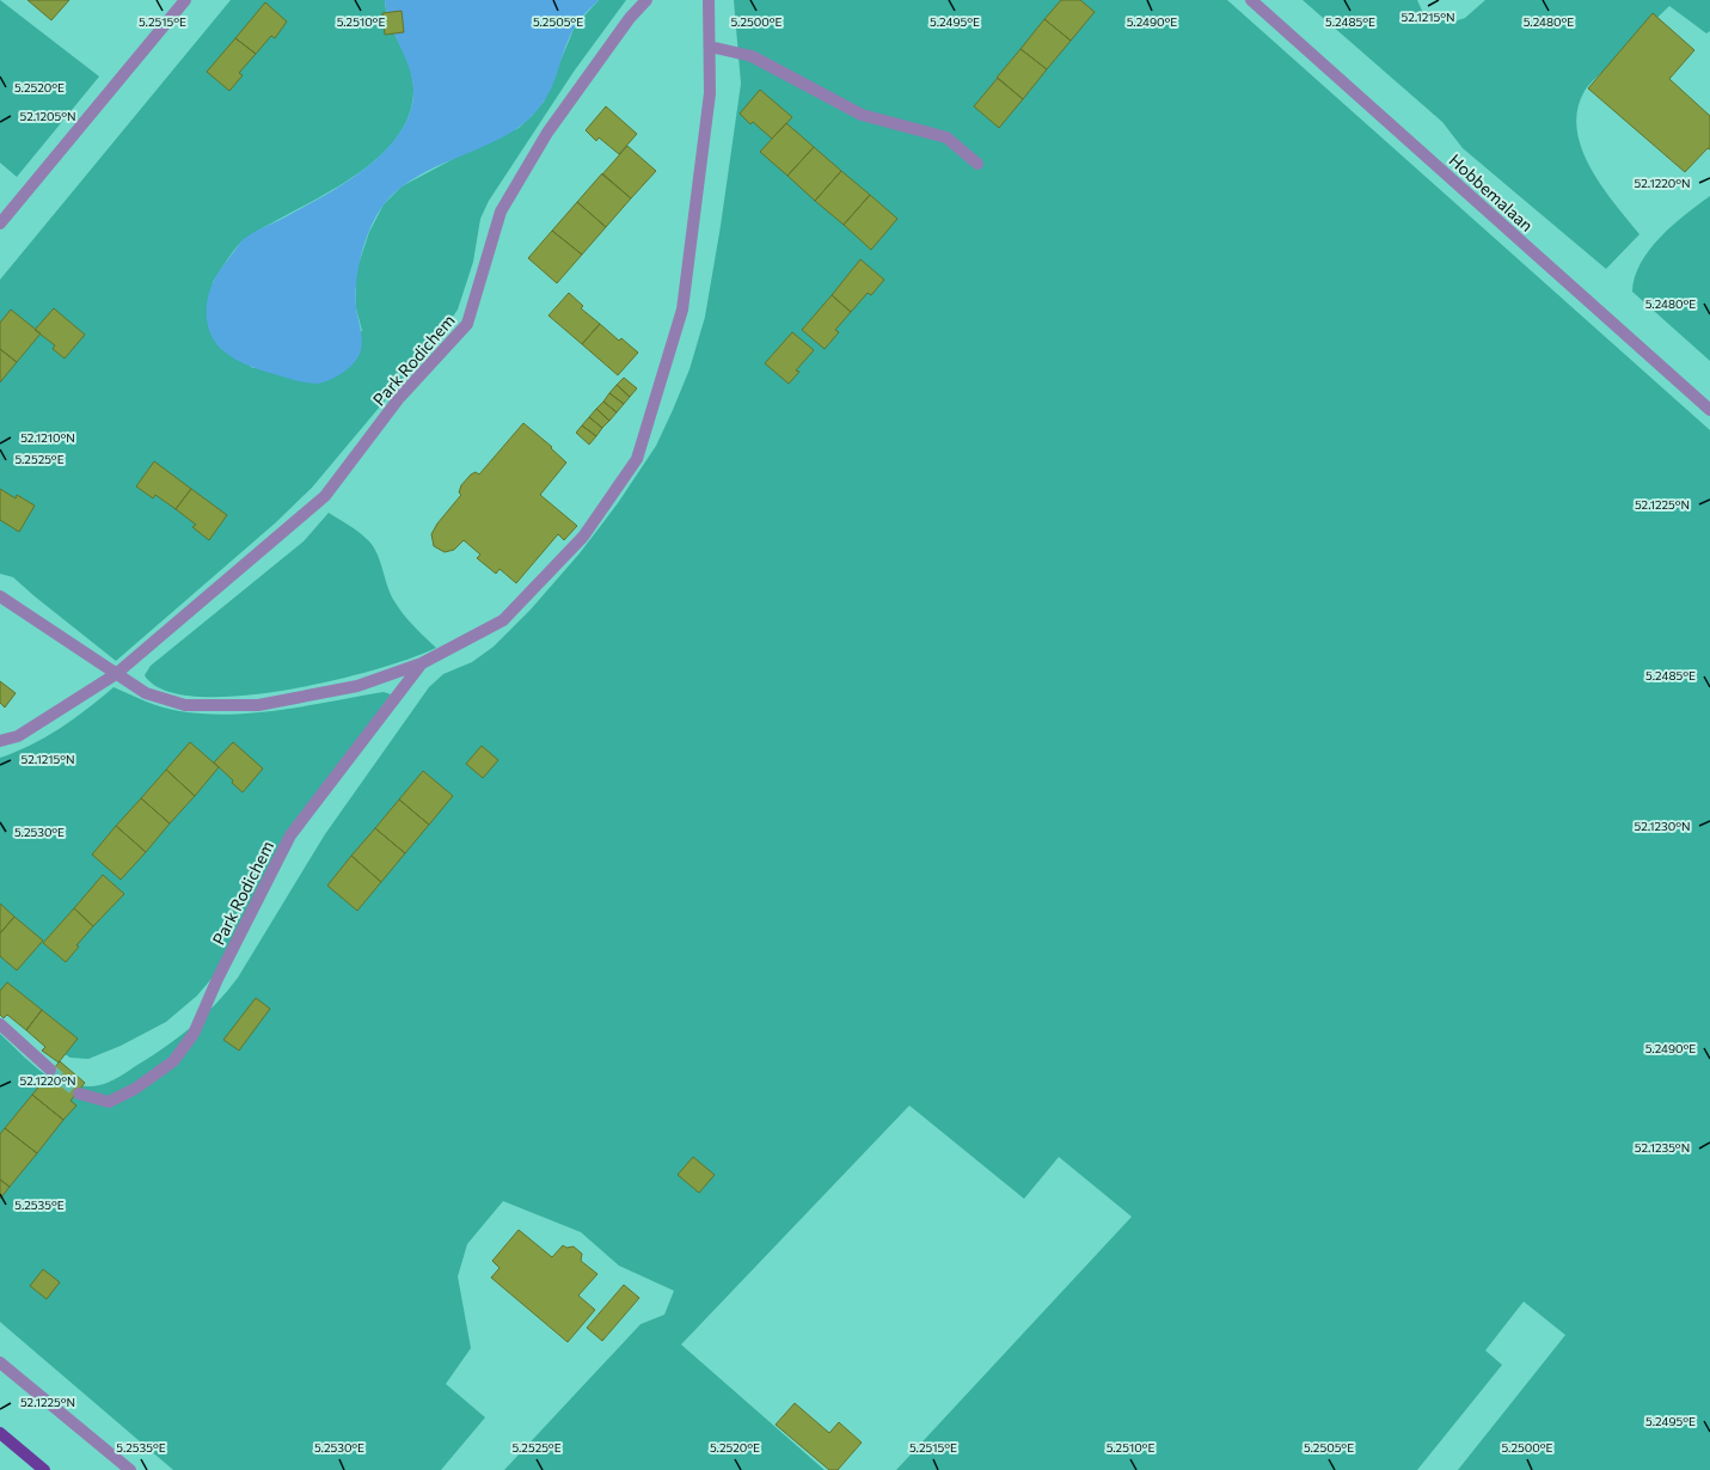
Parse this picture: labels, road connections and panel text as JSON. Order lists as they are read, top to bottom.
{
  "streets": {
    "street": ["Hobbemalaan", "Park Rodichem"]
  },
  "coordinates": [
    "52.1215°N",
    "5.2515°E",
    "5.2510°E",
    "5.2505°E",
    "5.2500°E",
    "5.2490°E",
    "5.2485°E",
    "5.2480°E",
    "5.2495°E",
    "5.2520°E",
    "52.1205°N",
    "52.1220°N",
    "52.1210°N",
    "5.2525°E",
    "52.1225°N",
    "52.1230°N",
    "5.2530°E",
    "52.1235°N",
    "5.2535°E"
  ]
}
